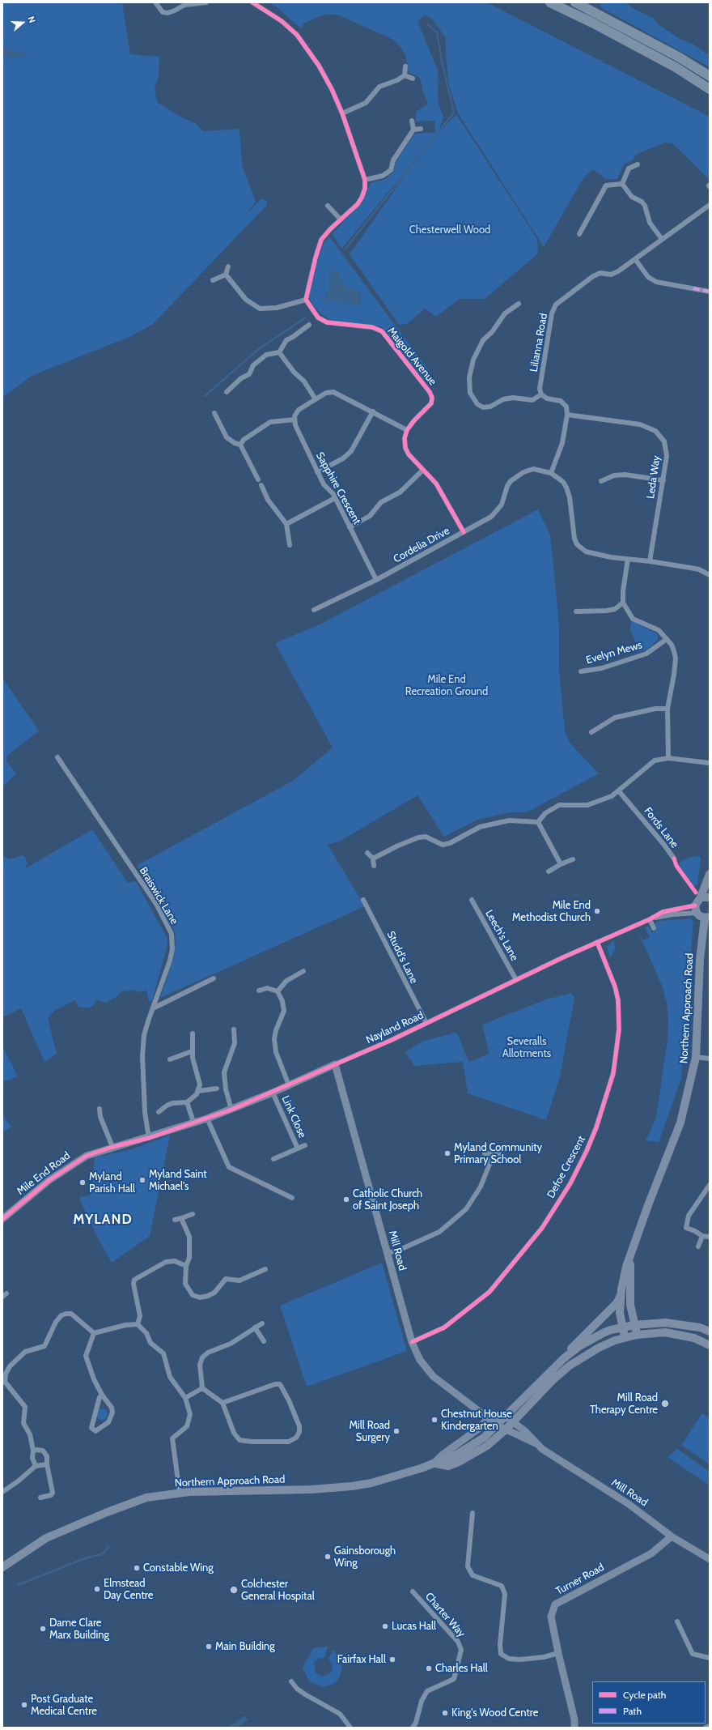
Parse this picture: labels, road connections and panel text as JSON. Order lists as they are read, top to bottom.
{
  "streets": {
    "main road": ["Northern Approach Road"],
    "street": [
      "Lilianna Road",
      "Maigold Avenue",
      "Leda Way",
      "Sapphire Crescent",
      "Cordelia Drive",
      "Evelyn Mews",
      "Fords Lane",
      "Braiswick Lane",
      "Leech's Lane",
      "Studd's Lane",
      "Nayland Road",
      "Link Close",
      "Defoe Crescent",
      "Mile End Road",
      "Mill Road",
      "Turner Road",
      "Charter Way"
    ]
  },
  "crossings": [
    ["Leda Way", "Cordelia Drive"],
    ["Sapphire Crescent", "Cordelia Drive"],
    ["Braiswick Lane", "Nayland Road"],
    ["Leech's Lane", "Nayland Road"],
    ["Studd's Lane", "Nayland Road"],
    ["Northern Approach Road", "Mill Road"],
    ["Nayland Road", "Link Close"],
    ["Nayland Road", "Defoe Crescent"],
    ["Nayland Road", "Mile End Road"],
    ["Nayland Road", "Mill Road"],
    ["Defoe Crescent", "Mill Road"],
    ["Mill Road", "Turner Road"]
  ],
  "districts": ["MYLAND"],
  "parks": ["Chesterwell Wood", "Mile End Recreation Ground", "Severalls Allotments"],
  "places": [
    "Mile End Methodist Church",
    "Myland Community Primary School",
    "Myland Saint Michael's",
    "Myland Parish Hall",
    "Catholic Church of Saint Joseph",
    "Mill Road Therapy Centre",
    "Chestnut House Kindergarten",
    "Mill Road Surgery",
    "Gainsborough Wing",
    "Constable Wing",
    "Elmstead Day Centre",
    "Colchester General Hospital",
    "Lucas Hall",
    "Dame Clare Marx Building",
    "Main Building",
    "Fairfax Hall",
    "Charles Hall",
    "Post Graduate Medical Centre",
    "King's Wood Centre"
  ],
  "legend": ["Cycle path", "Path"],
  "north": "right"
}
